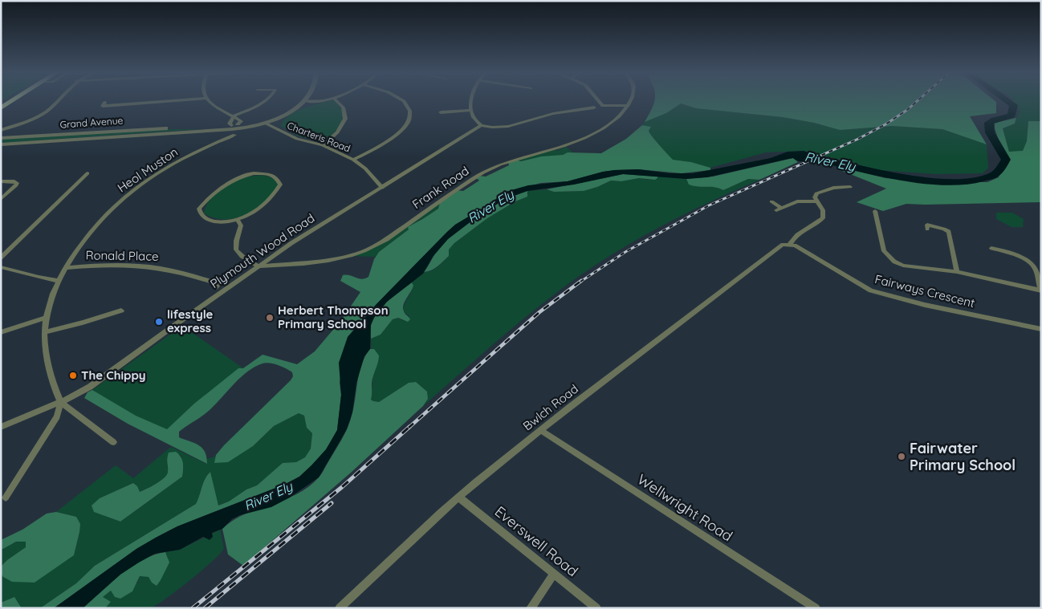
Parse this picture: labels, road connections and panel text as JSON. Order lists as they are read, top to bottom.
{
  "streets": {
    "street": [
      "Grand Avenue",
      "Charteris Road",
      "Heol Muston",
      "Frank Road",
      "Plymouth Wood Road",
      "Ronald Place",
      "Fairways Crescent",
      "Bwlch Road",
      "Wellwright Road",
      "Everswell Road"
    ]
  },
  "crossings": [
    ["Grand Avenue", "Charteris Road"],
    ["Grand Avenue", "Heol Muston"],
    ["Charteris Road", "Plymouth Wood Road"],
    ["Heol Muston", "Plymouth Wood Road"],
    ["Heol Muston", "Ronald Place"],
    ["Frank Road", "Plymouth Wood Road"],
    ["Fairways Crescent", "Bwlch Road"],
    ["Bwlch Road", "Wellwright Road"],
    ["Bwlch Road", "Everswell Road"]
  ],
  "water": ["River Ely"],
  "places": [
    "Herbert Thompson Primary School",
    "lifestyle express",
    "The Chippy",
    "Fairwater Primary School"
  ]
}
